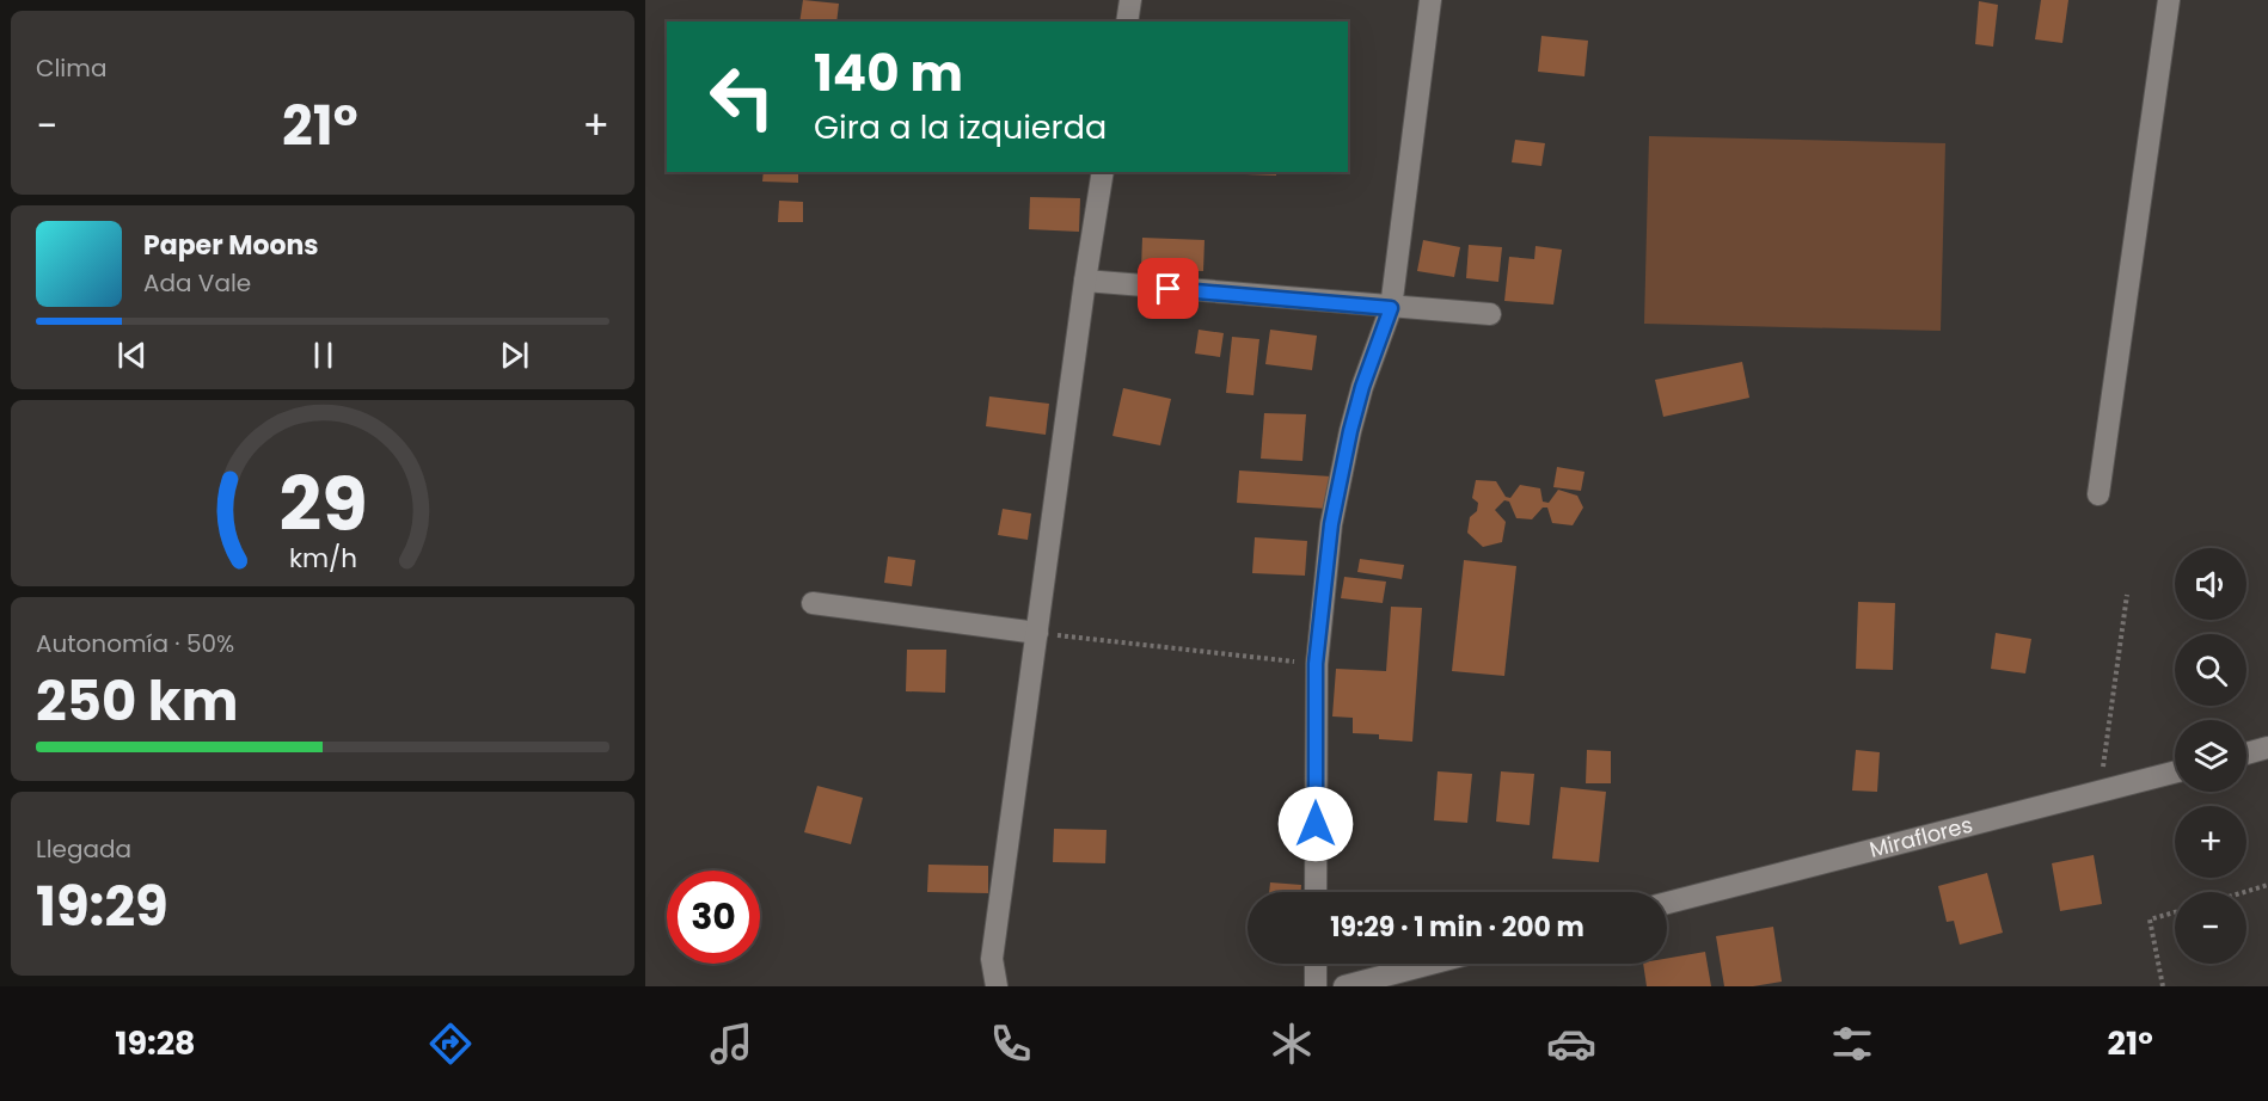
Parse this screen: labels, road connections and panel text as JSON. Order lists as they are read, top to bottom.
{
  "streets": {
    "street": ["Miraflores"]
  },
  "page": {
    "tile": [
      "Clima",
      ["Autonomía · 50%", "250 km"],
      ["Llegada", "19:29"]
    ],
    "turn": ["140 m", "Gira a la izquierda"],
    "heat": ["−", "21°", "+"],
    "song": ["Paper Moons", "Ada Vale"],
    "map_buttons": ["+", "−"],
    "limit": "30",
    "trip": "19:29 · 1 min · 200 m",
    "tabs": ["19:28", "21°"],
    "gauge": ["29", "km/h"]
  }
}
